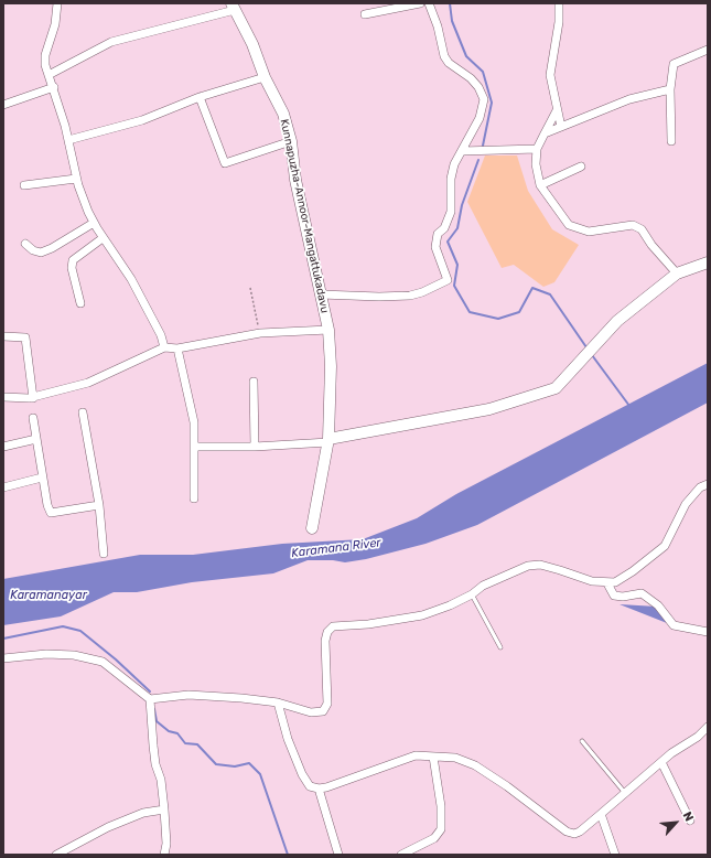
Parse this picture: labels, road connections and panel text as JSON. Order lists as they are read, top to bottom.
{
  "streets": {
    "street": ["Kunnapuzha-Annoor-Mangattukadavu"]
  },
  "water": ["Karamana River", "Karamanayar"],
  "north": "top right"
}
